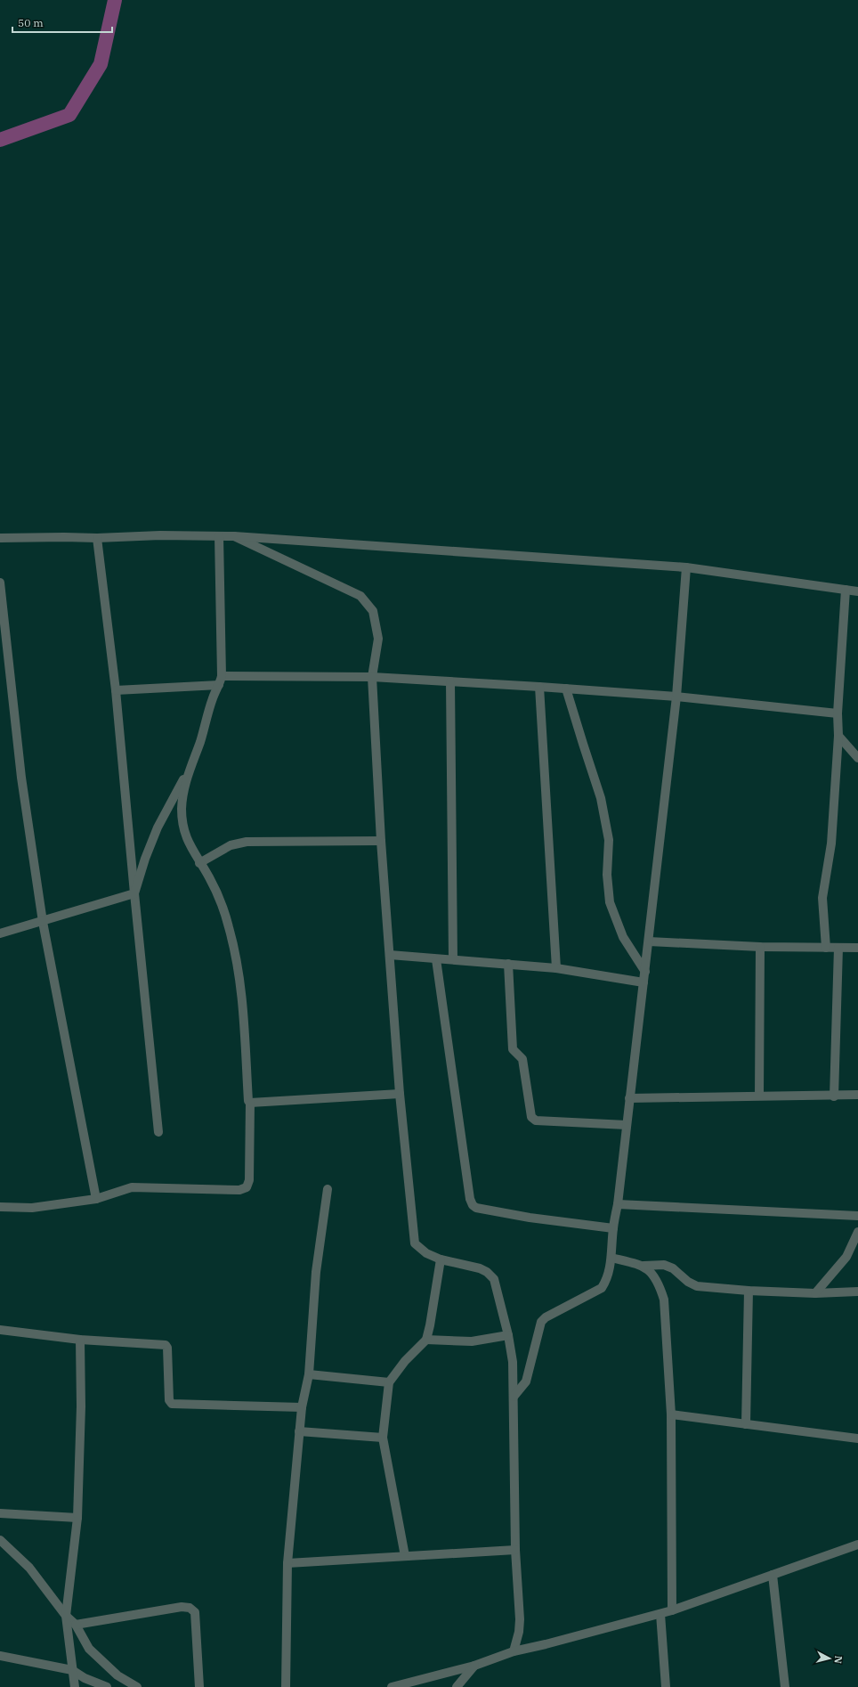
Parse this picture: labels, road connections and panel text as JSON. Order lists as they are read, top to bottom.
{
  "scale_bar": "50 m",
  "north": "right"
}
